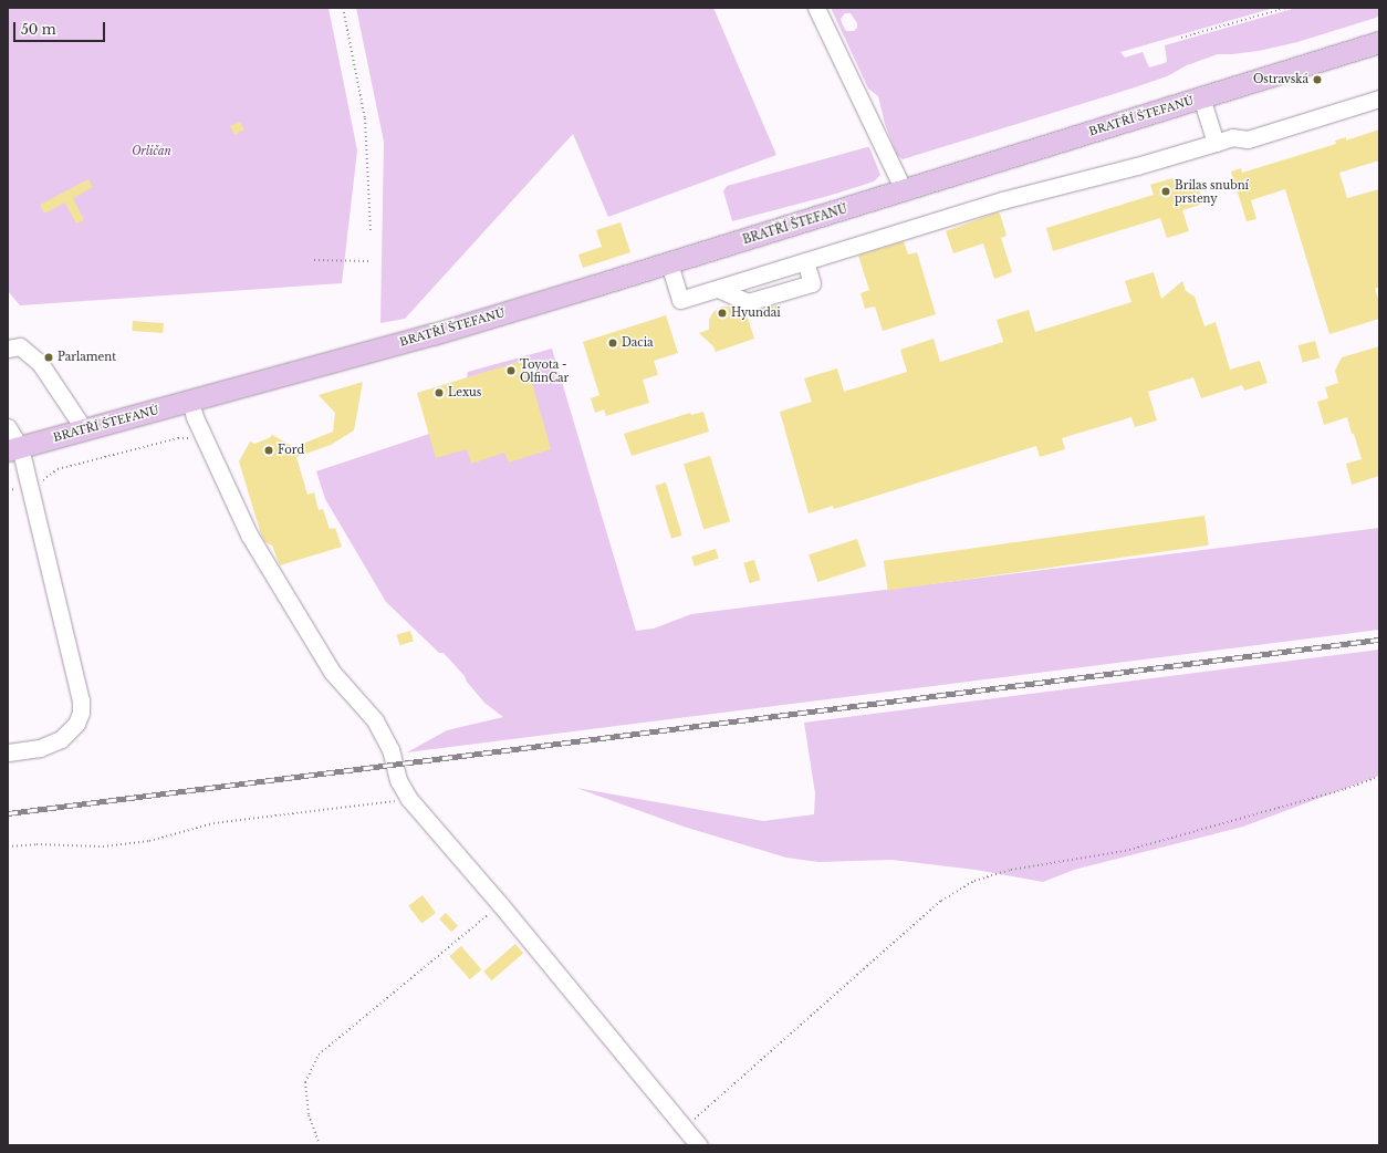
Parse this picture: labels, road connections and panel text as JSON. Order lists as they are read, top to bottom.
{
  "streets": {
    "main road": ["BRATŘÍ ŠTEFANŮ"]
  },
  "parks": ["Orličan"],
  "places": [
    "Ostravská",
    "Brilas snubní prsteny",
    "Hyundai",
    "Dacia",
    "Parlament",
    "Toyota - OlfinCar",
    "Lexus",
    "Ford"
  ],
  "scale_bar": "50 m"
}
